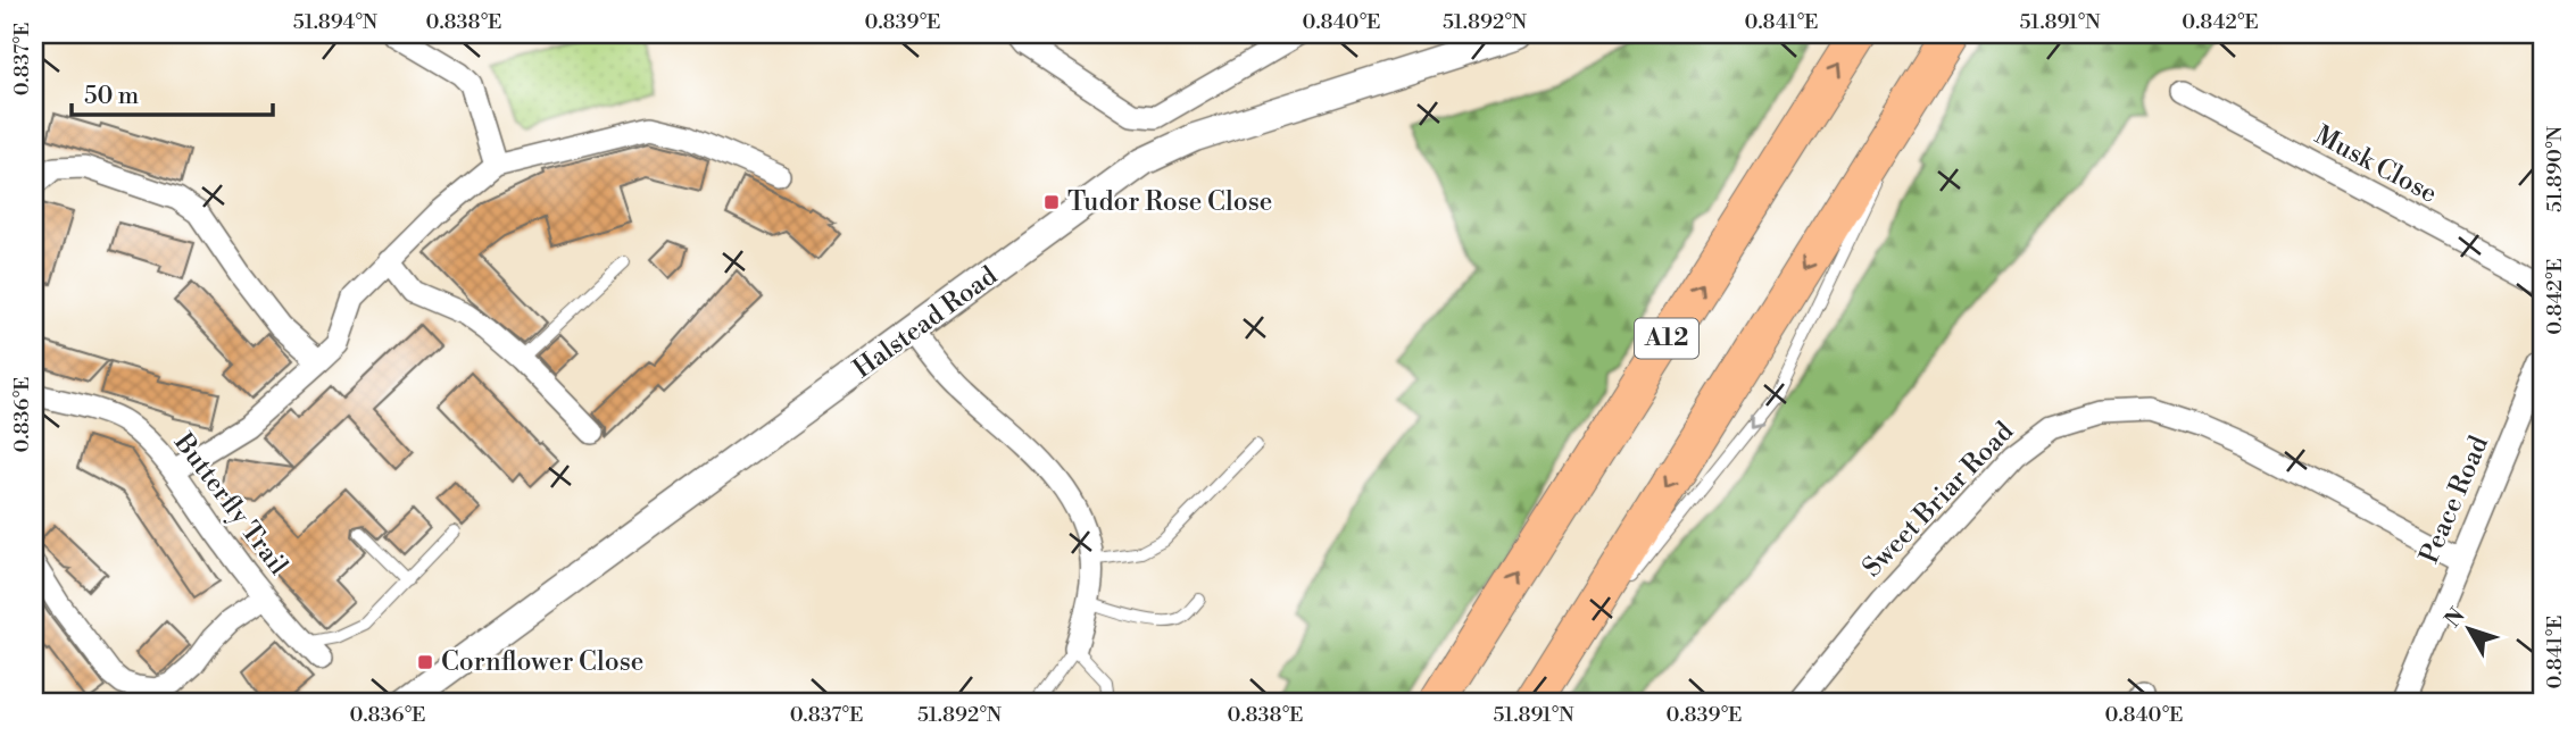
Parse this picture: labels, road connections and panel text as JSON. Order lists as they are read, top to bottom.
{
  "streets": {
    "highway": ["A12"],
    "street": [
      "Musk Close",
      "Halstead Road",
      "Sweet Briar Road",
      "Peace Road",
      "Butterfly Trail"
    ]
  },
  "crossings": [
    ["Sweet Briar Road", "Peace Road"]
  ],
  "places": {
    "transit": ["Tudor Rose Close", "Cornflower Close"]
  },
  "scale_bar": "50 m",
  "north": "top left",
  "coordinates": [
    "51.894°N",
    "0.838°E",
    "0.839°E",
    "0.840°E",
    "51.892°N",
    "0.841°E",
    "51.891°N",
    "0.842°E",
    "0.837°E",
    "51.890°N",
    "0.836°E"
  ]
}
